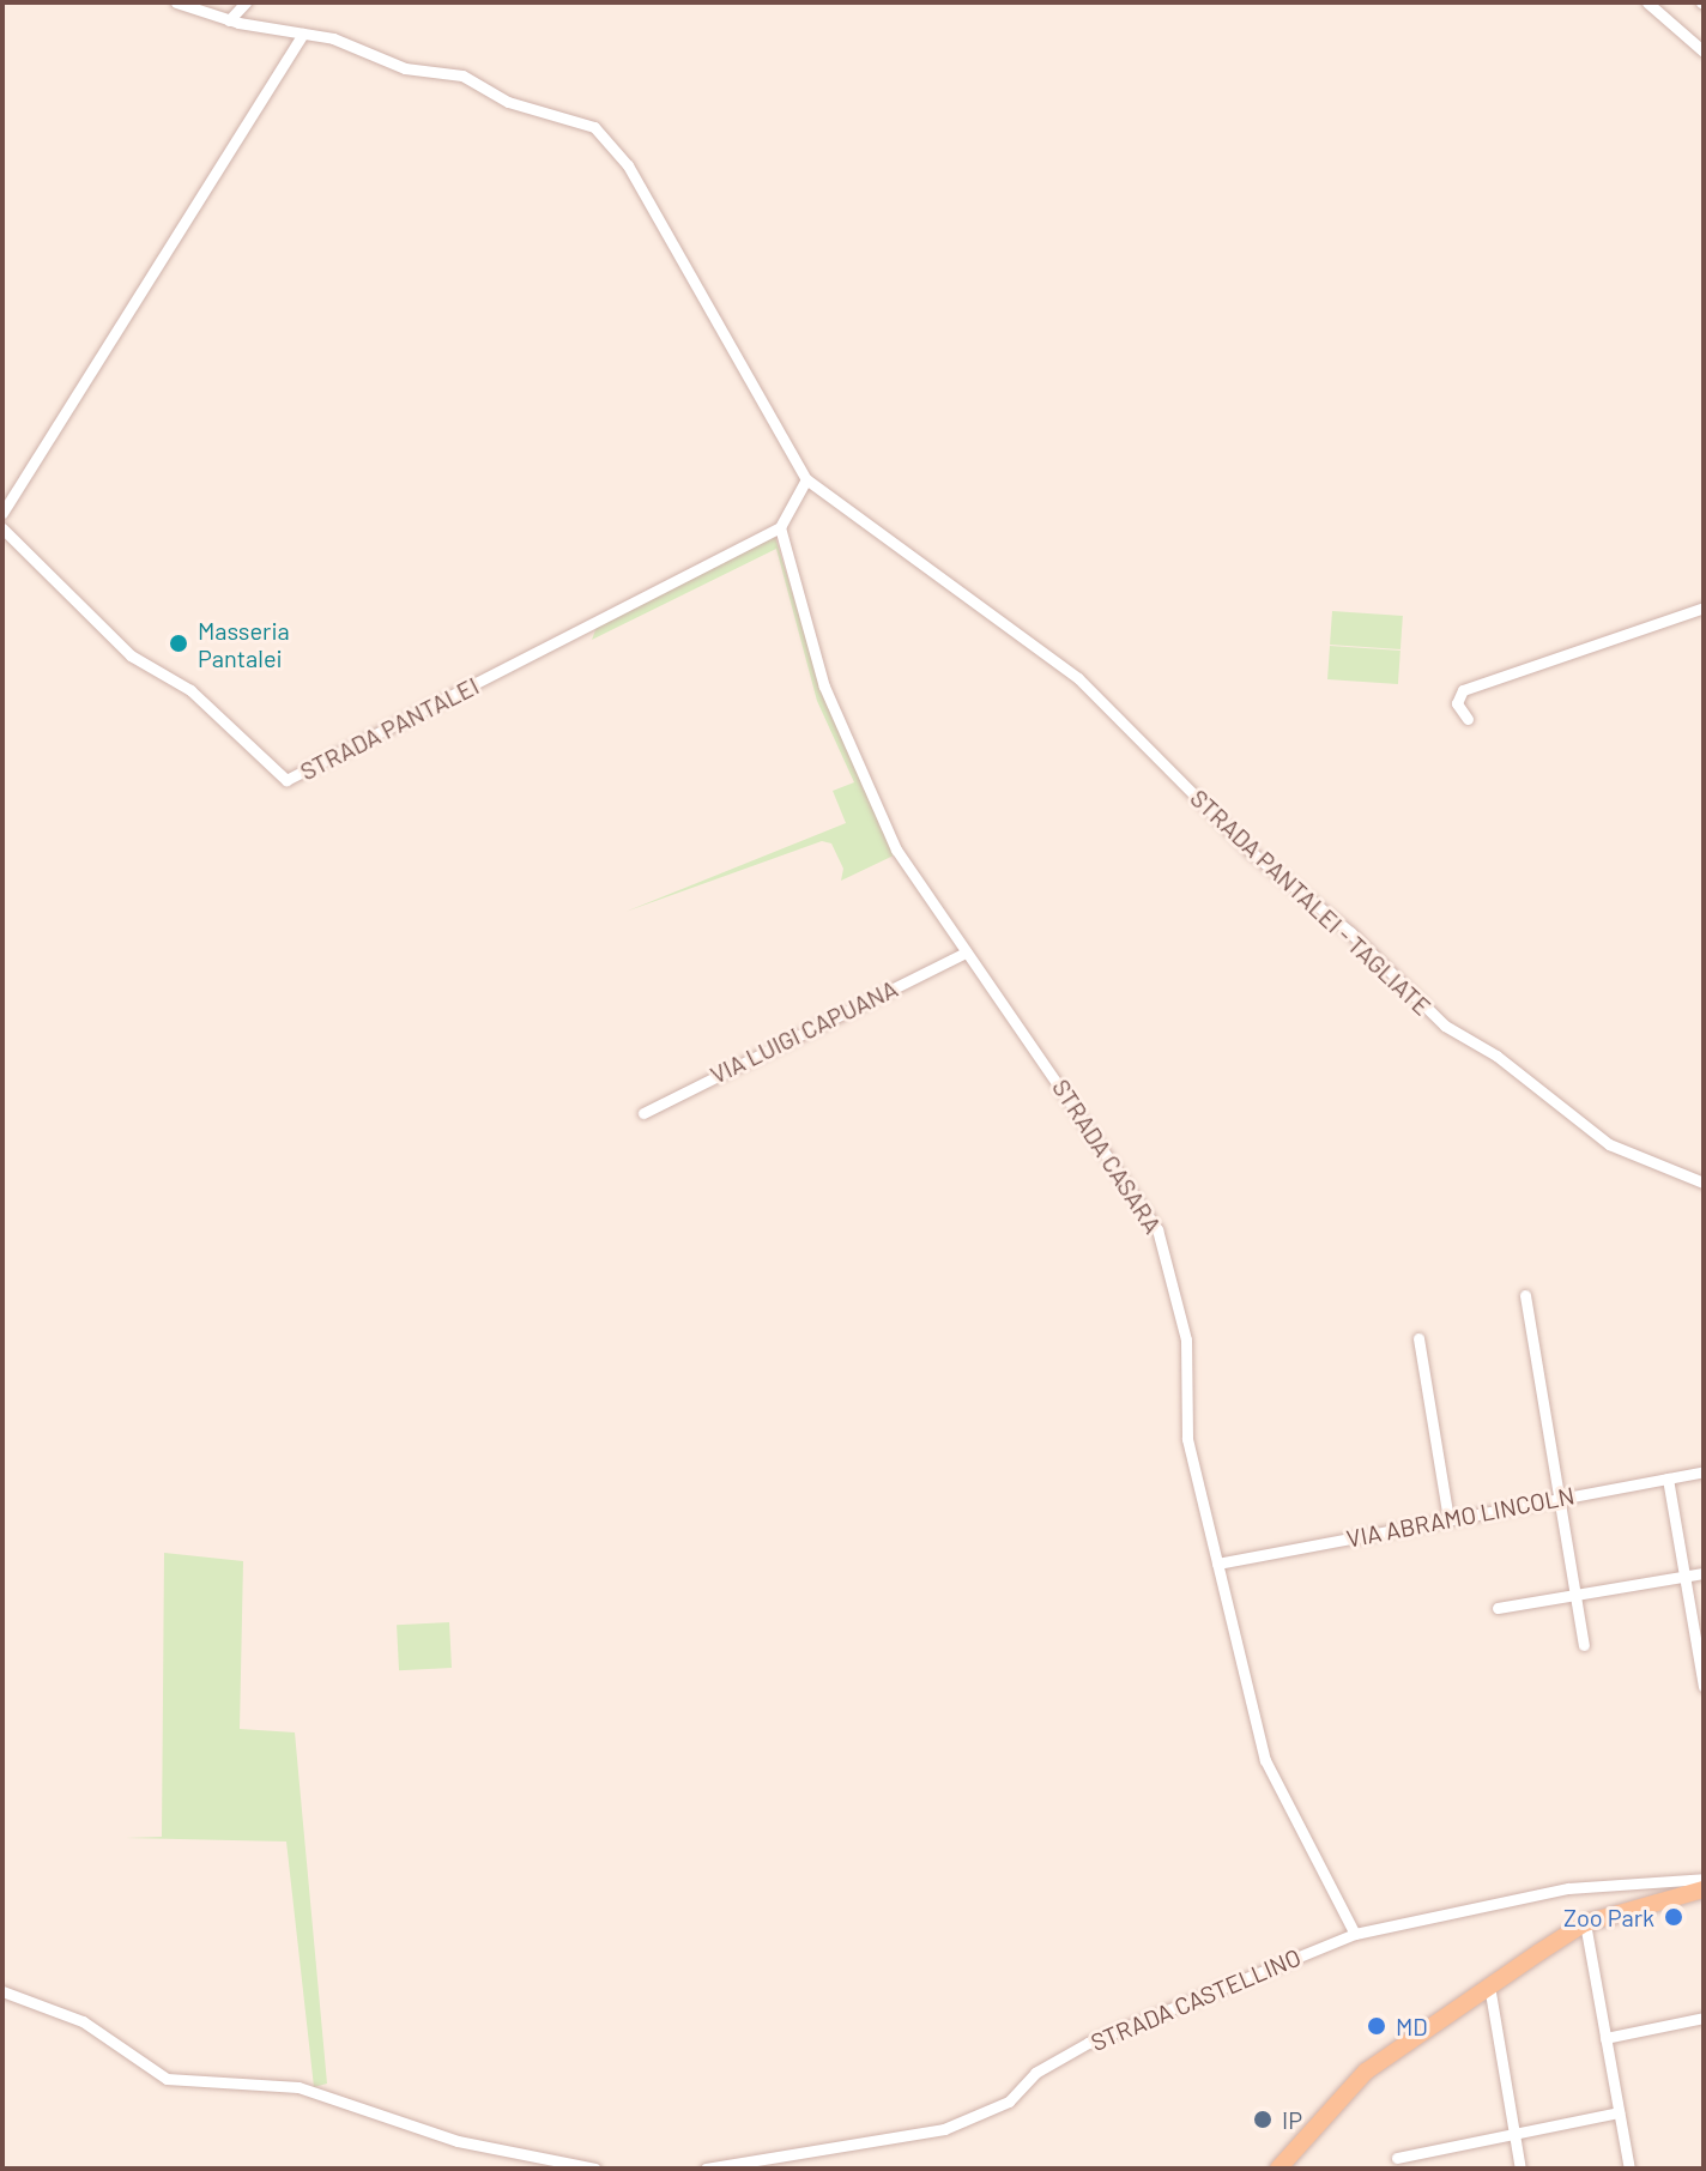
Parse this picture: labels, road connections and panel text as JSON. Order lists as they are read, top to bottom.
{
  "streets": {
    "street": [
      "STRADA PANTALEI",
      "STRADA PANTALEI - TAGLIATE",
      "VIA LUIGI CAPUANA",
      "STRADA CASARA",
      "VIA ABRAMO LINCOLN",
      "STRADA CASTELLINO"
    ]
  },
  "crossings": [
    ["STRADA PANTALEI", "STRADA CASARA"],
    ["VIA LUIGI CAPUANA", "STRADA CASARA"],
    ["STRADA CASARA", "VIA ABRAMO LINCOLN"],
    ["STRADA CASARA", "STRADA CASTELLINO"]
  ],
  "places": [
    "Masseria Pantalei",
    "Zoo Park",
    "MD",
    "IP"
  ]
}
